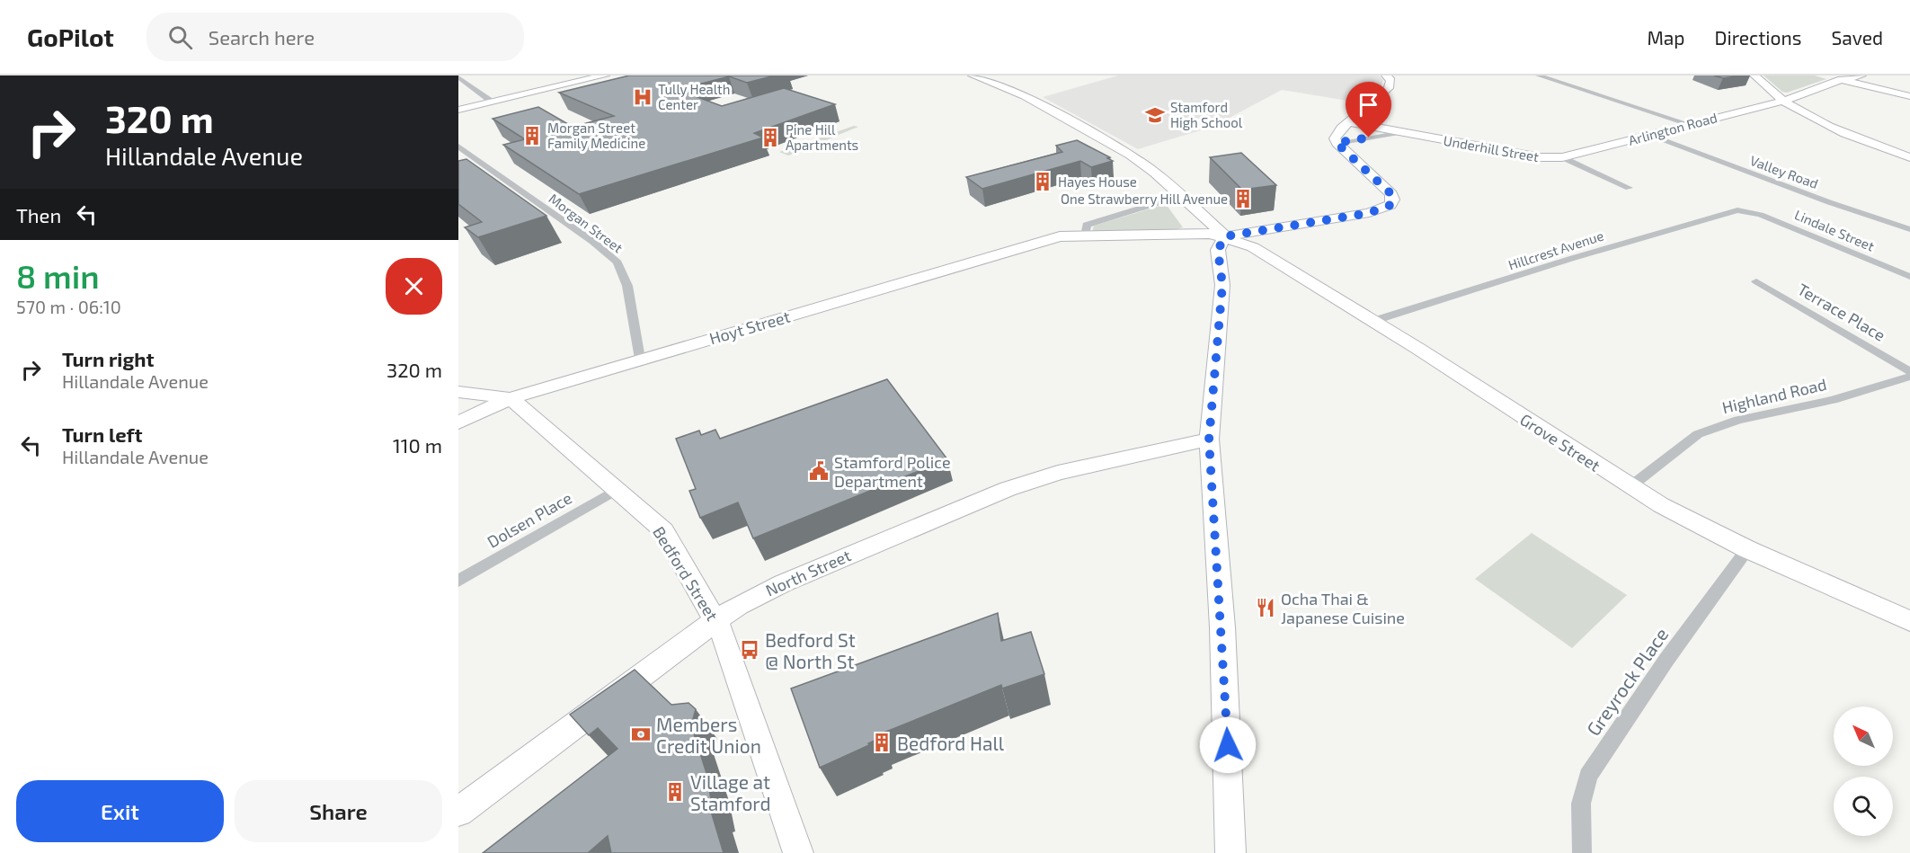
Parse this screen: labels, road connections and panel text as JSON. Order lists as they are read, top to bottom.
{
  "streets": {
    "street": [
      "Arlington Road",
      "Underhill Street",
      "Valley Road",
      "Morgan Street",
      "Lindale Street",
      "Hillcrest Avenue",
      "Terrace Place",
      "Hoyt Street",
      "Highland Road",
      "Grove Street",
      "Dolsen Place",
      "North Street",
      "Bedford Street",
      "Greyrock Place"
    ]
  },
  "crossings": [
    ["Arlington Road", "Underhill Street"],
    ["Arlington Road", "Valley Road"],
    ["Morgan Street", "Hoyt Street"],
    ["Lindale Street", "Hillcrest Avenue"],
    ["Hillcrest Avenue", "Grove Street"],
    ["Hoyt Street", "Grove Street"],
    ["Hoyt Street", "Bedford Street"],
    ["Highland Road", "Grove Street"],
    ["Grove Street", "Greyrock Place"],
    ["Dolsen Place", "Bedford Street"],
    ["North Street", "Bedford Street"]
  ],
  "places": {
    "hospital": ["Tully Health Center"],
    "school or university": ["Stamford High School"],
    "building": [
      "Morgan Street Family Medicine",
      "Pine Hill Apartments",
      "Hayes House",
      "One Strawberry Hill Avenue",
      "Bedford Hall",
      "Village at Stamford"
    ],
    "public building": ["Stamford Police Department"],
    "restaurant": ["Ocha Thai & Japanese Cuisine"],
    "bus stop": ["Bedford St @ North St"],
    "bank": ["Members Credit Union"]
  },
  "north": "top left",
  "page": {
    "header": "GoPilot",
    "search": "Search here",
    "nav": ["Map", "Directions", "Saved"],
    "turn": ["320 m", "Hillandale Avenue"],
    "then": "Then",
    "heading": ["8 min", "570 m · 06:10"],
    "list": [
      {
        "name": "Turn right",
        "note": "Hillandale Avenue",
        "value": "320 m"
      },
      {
        "name": "Turn left",
        "note": "Hillandale Avenue",
        "value": "110 m"
      }
    ],
    "buttons": ["Exit", "Share"]
  }
}
